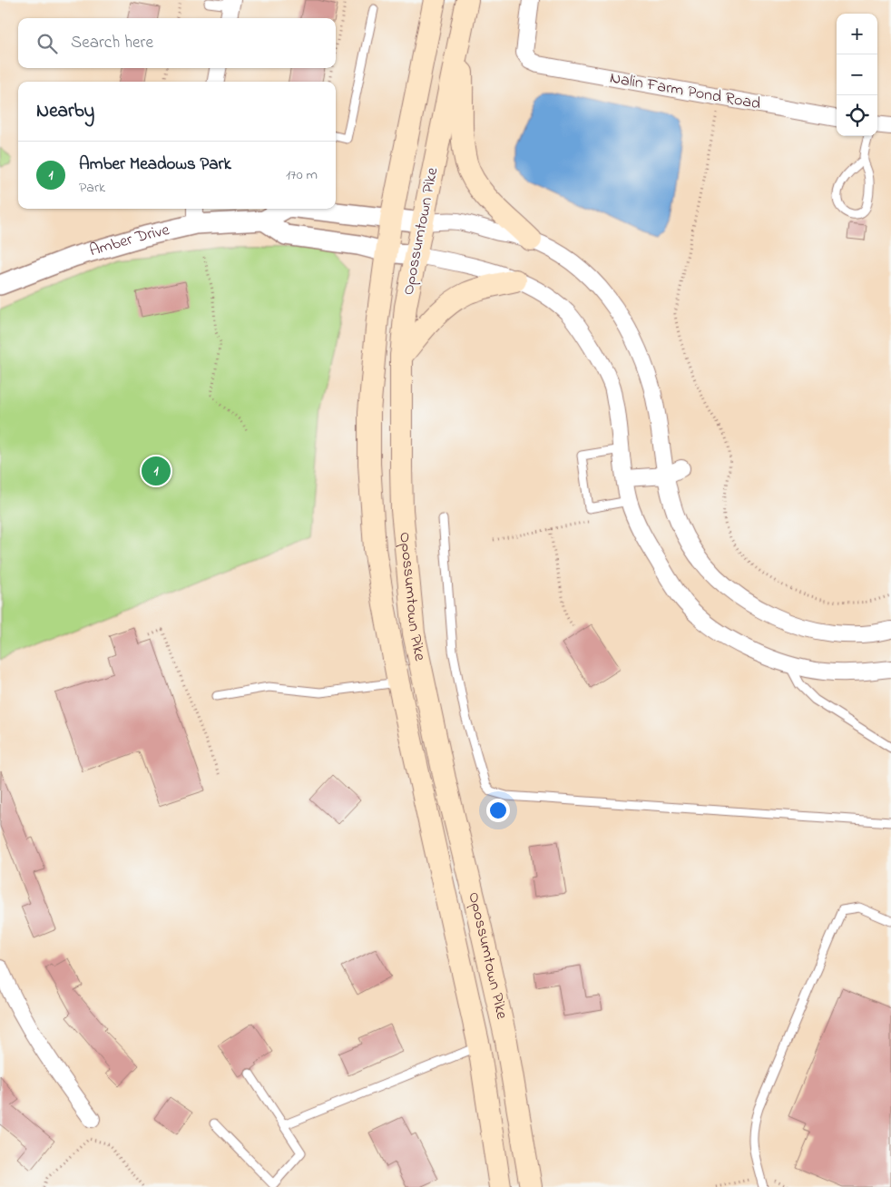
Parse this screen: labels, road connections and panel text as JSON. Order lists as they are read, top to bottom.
{
  "streets": {
    "main road": ["Opossumtown Pike"],
    "street": ["Nalin Farm Pond Road", "Amber Drive"]
  },
  "crossings": [
    ["Opossumtown Pike", "Amber Drive"]
  ],
  "page": {
    "map_buttons": ["+", "−"],
    "search": "Search here",
    "heading": "Nearby",
    "list": [
      {
        "mark": "1",
        "name": "Amber Meadows Park",
        "note": "Park",
        "value": "170 m"
      }
    ],
    "pins": "1"
  }
}
